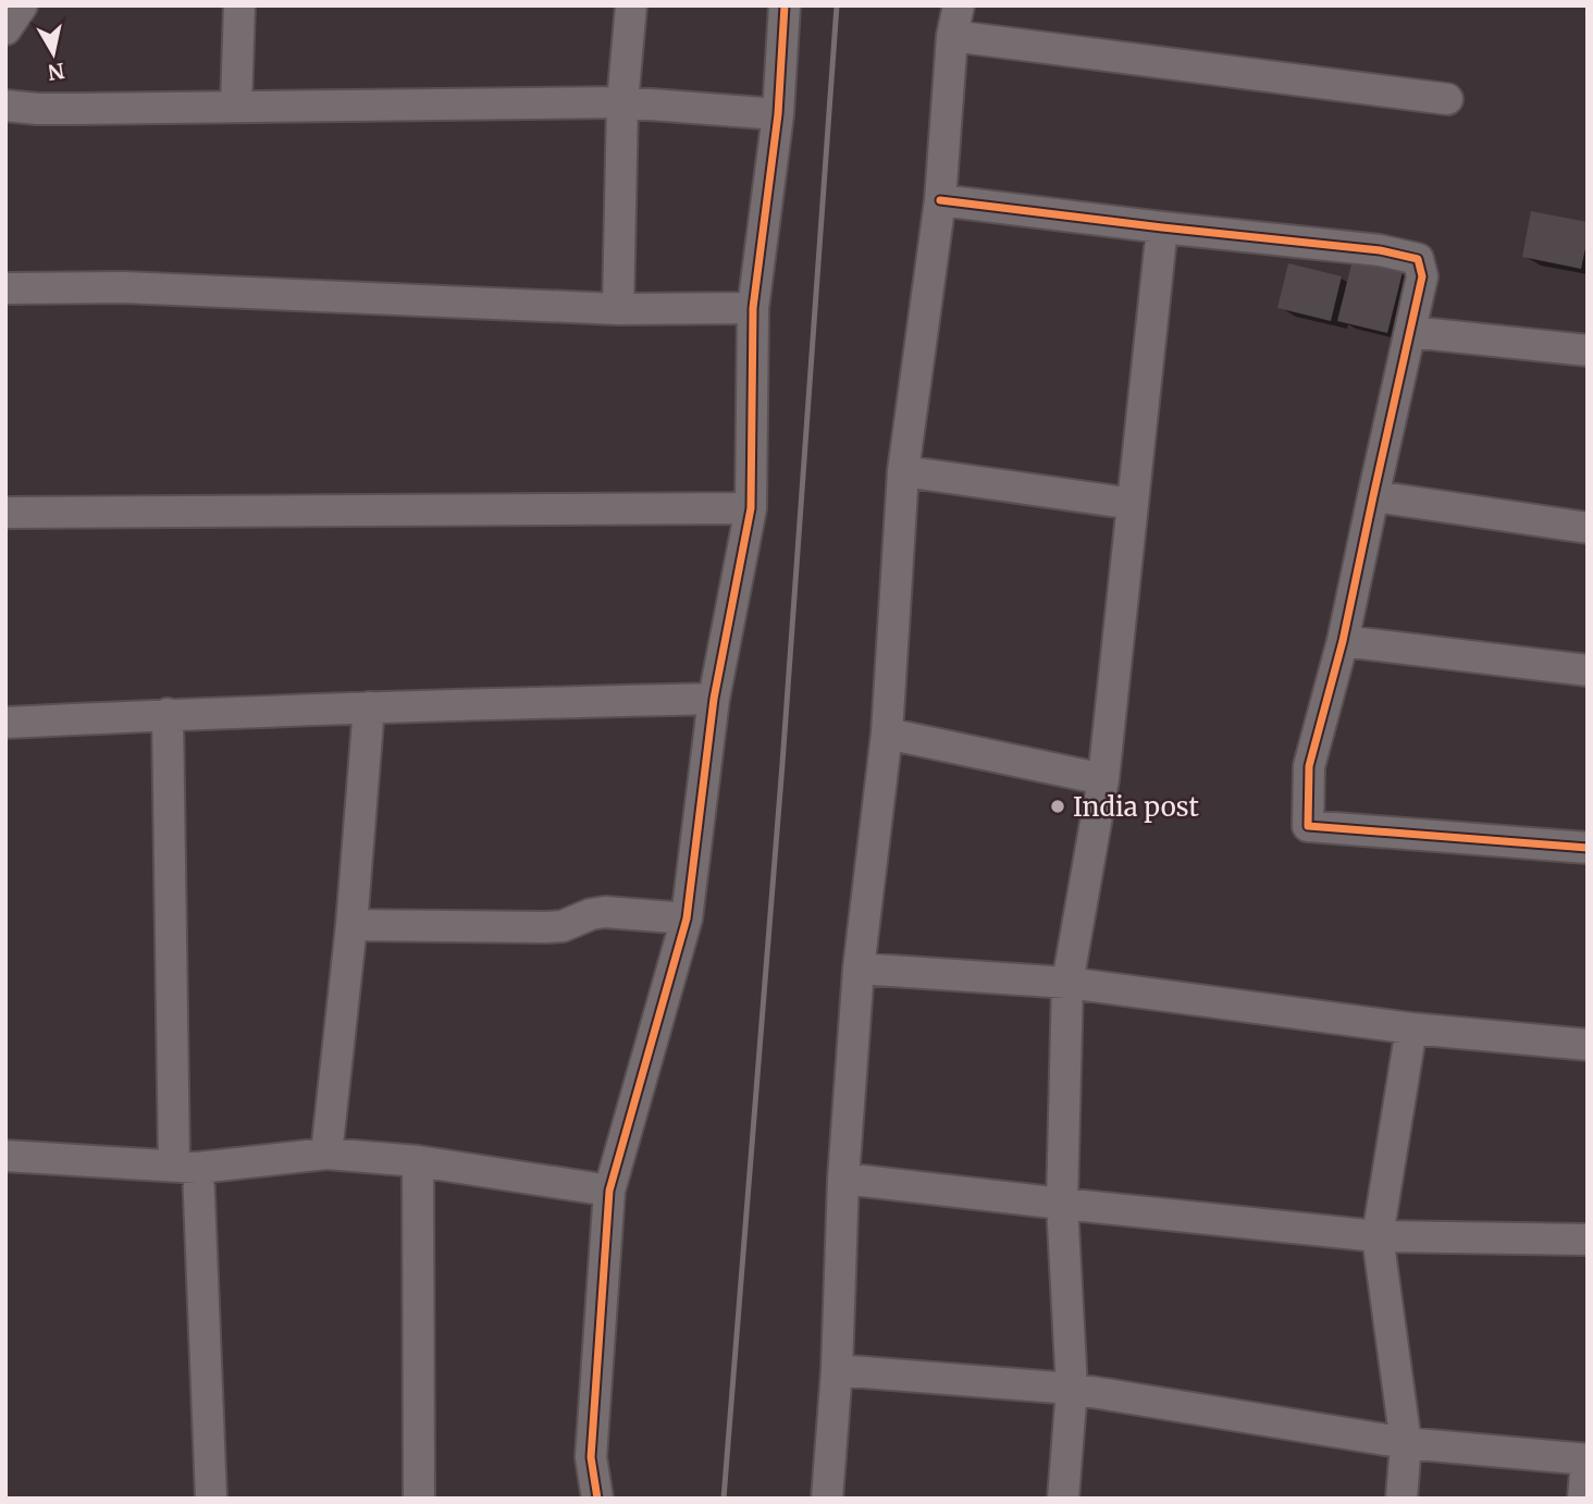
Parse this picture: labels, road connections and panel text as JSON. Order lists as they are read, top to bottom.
{
  "places": ["India post"],
  "north": "bottom"
}
